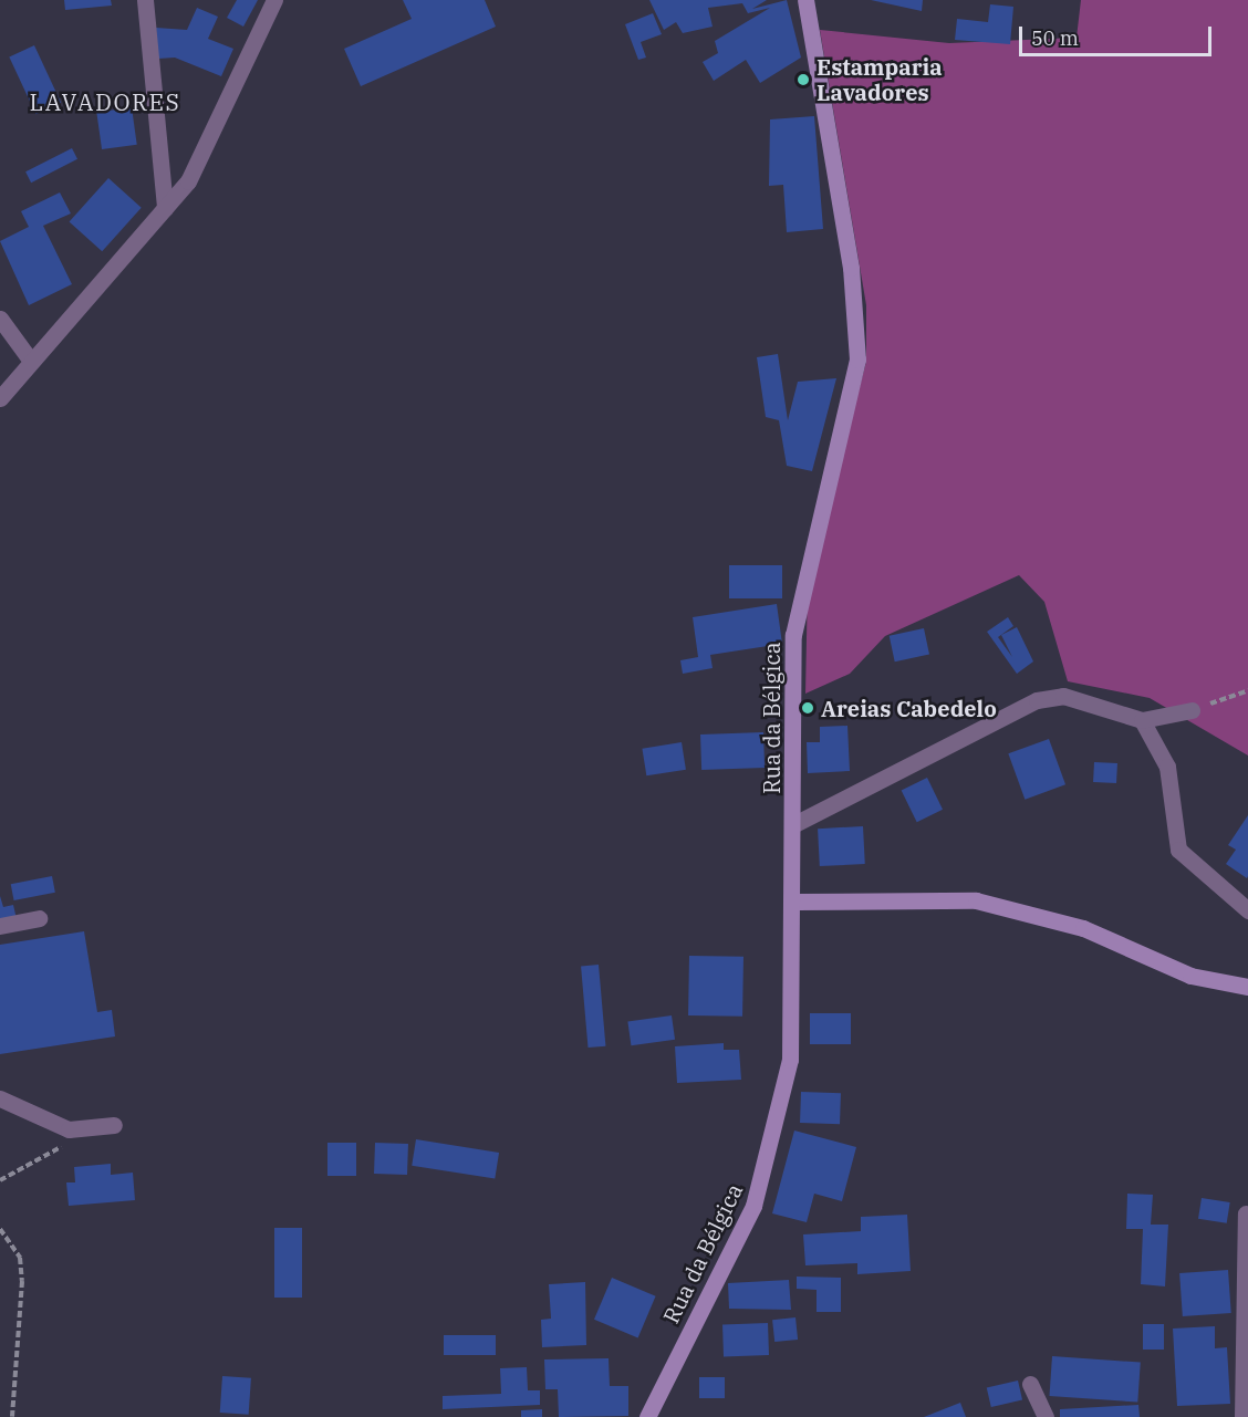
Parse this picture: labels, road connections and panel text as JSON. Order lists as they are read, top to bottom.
{
  "streets": {
    "main road": ["Rua da Bélgica"]
  },
  "districts": ["LAVADORES"],
  "places": ["Estamparia Lavadores", "Areias Cabedelo"],
  "scale_bar": "50 m"
}
